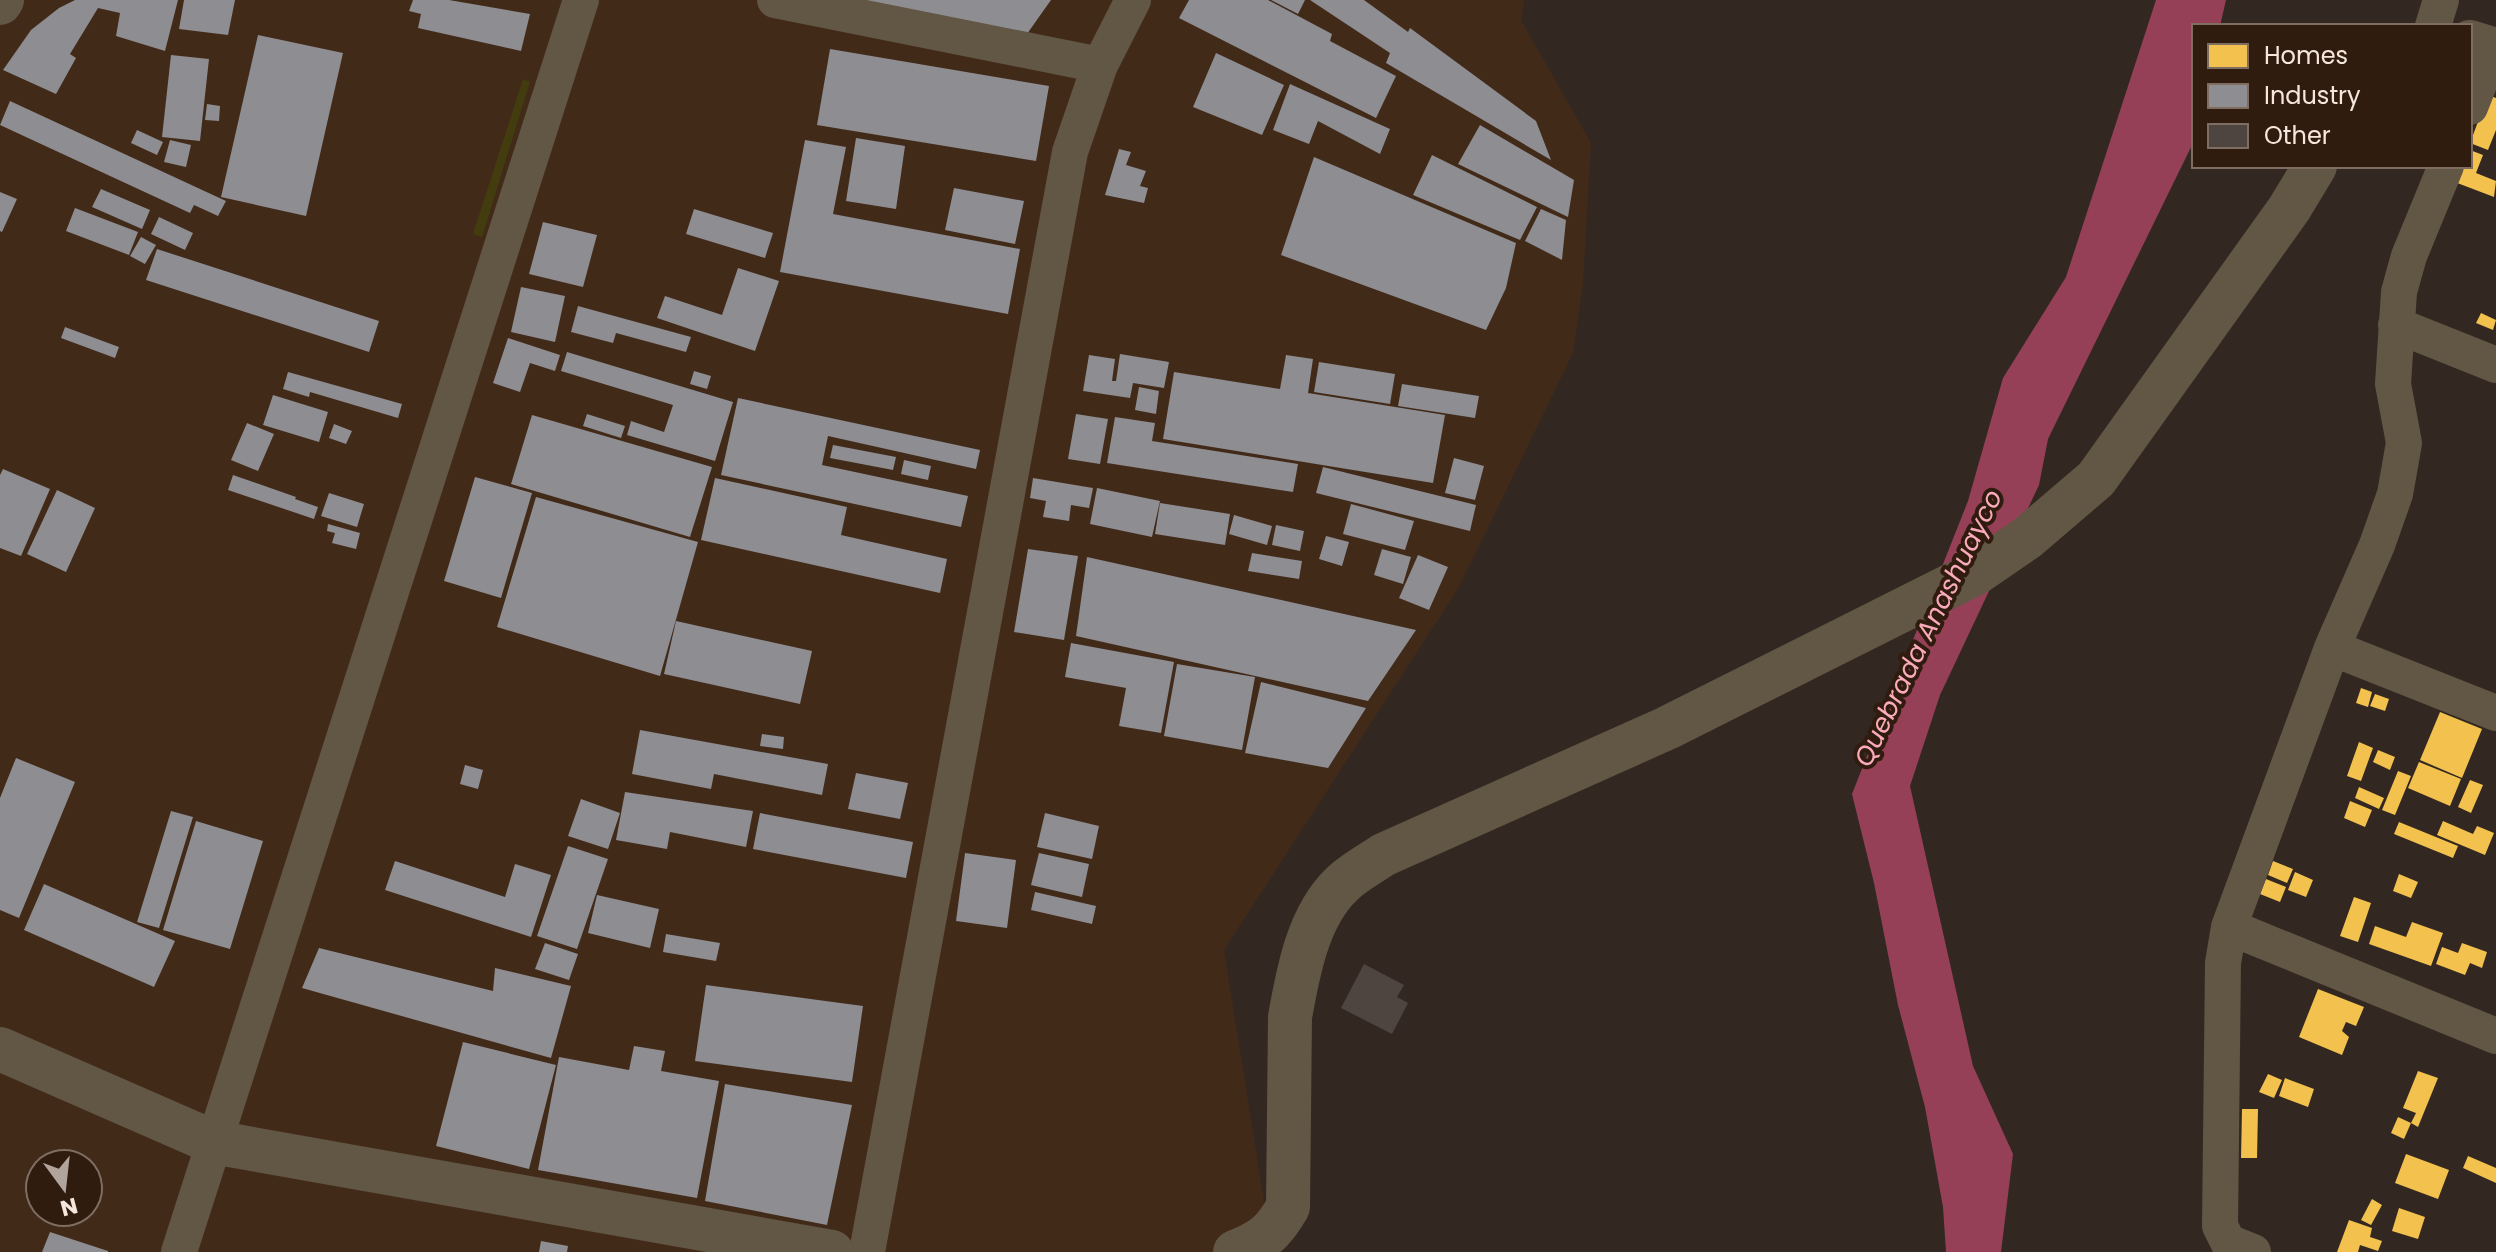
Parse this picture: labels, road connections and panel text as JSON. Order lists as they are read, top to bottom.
{
  "water": ["Quebrada Anashuayco"],
  "legend": ["Homes", "Industry", "Other"],
  "north": "bottom"
}
